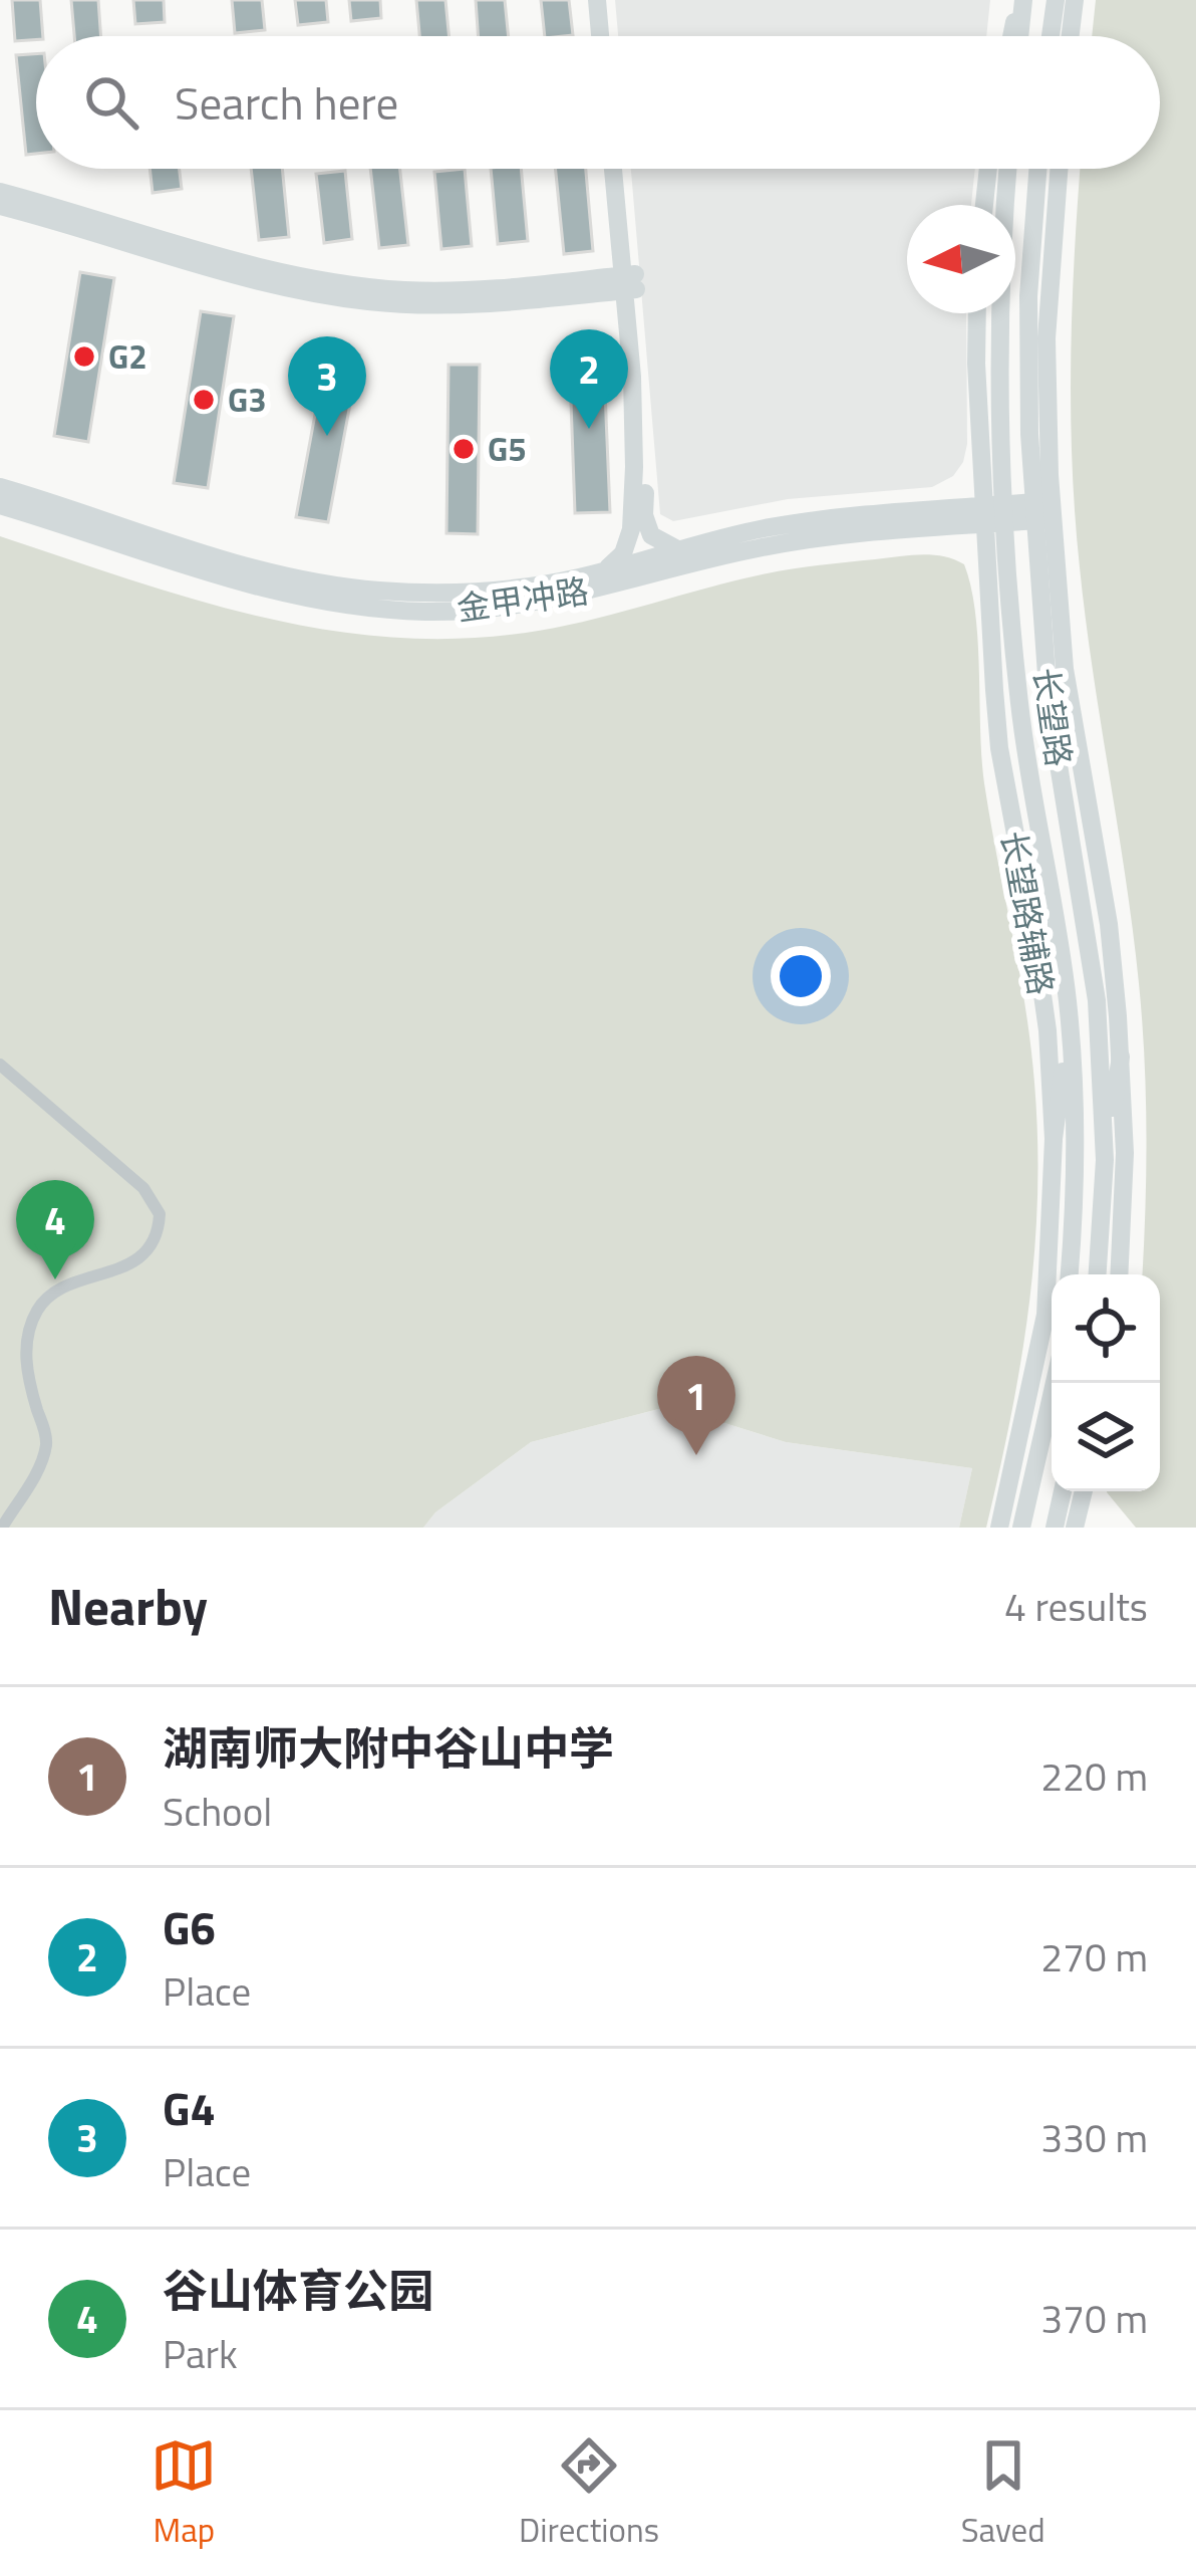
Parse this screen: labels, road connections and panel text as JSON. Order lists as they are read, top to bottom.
{
  "streets": {
    "street": ["金甲冲路", "长望路", "长望路辅路"]
  },
  "crossings": [
    ["金甲冲路", "长望路辅路"]
  ],
  "places": ["G2", "G3", "G5"],
  "north": "left",
  "page": {
    "search": "Search here",
    "pins": [
      "2",
      "3",
      "4",
      "1"
    ],
    "heading": ["Nearby", "4 results"],
    "list": [
      {
        "mark": "1",
        "name": "湖南师大附中谷山中学",
        "note": "School",
        "value": "220 m"
      },
      {
        "mark": "2",
        "name": "G6",
        "note": "Place",
        "value": "270 m"
      },
      {
        "mark": "3",
        "name": "G4",
        "note": "Place",
        "value": "330 m"
      },
      {
        "mark": "4",
        "name": "谷山体育公园",
        "note": "Park",
        "value": "370 m"
      }
    ],
    "nav": ["Map", "Directions", "Saved"]
  }
}
